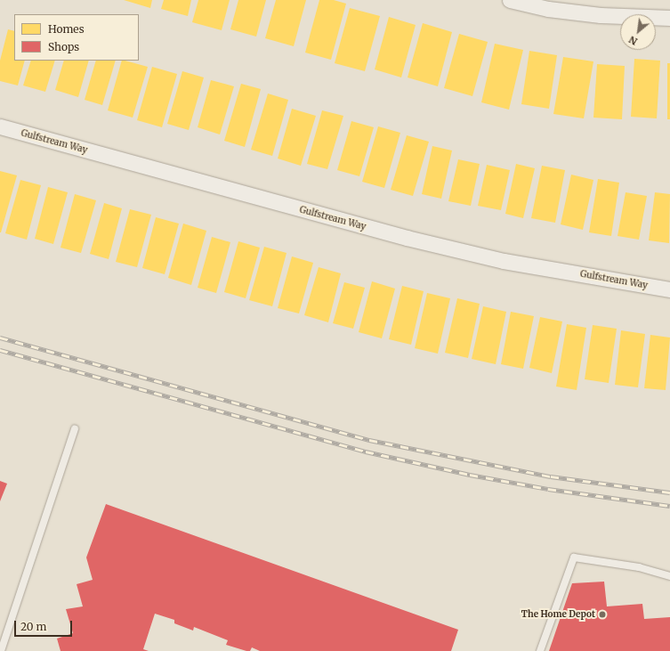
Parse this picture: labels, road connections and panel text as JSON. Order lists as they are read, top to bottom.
{
  "streets": {
    "street": ["Gulfstream Way"]
  },
  "places": ["The Home Depot"],
  "legend": ["Homes", "Shops"],
  "scale_bar": "20 m",
  "north": "bottom left"
}
